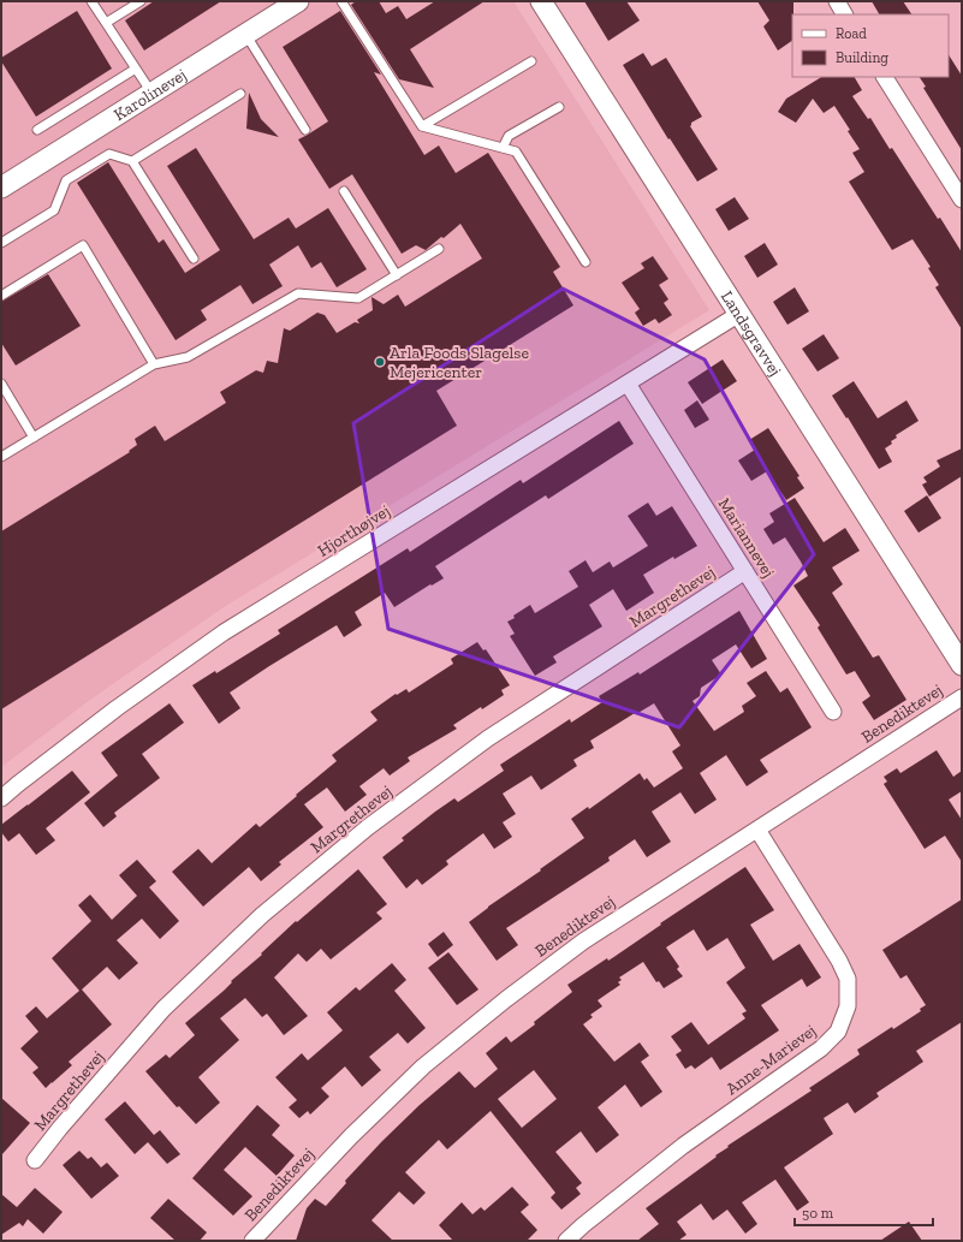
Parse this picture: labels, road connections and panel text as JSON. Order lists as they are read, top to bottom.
{
  "streets": {
    "street": [
      "Karolinevej",
      "Landsgravvej",
      "Hjorthøjvej",
      "Mariannevej",
      "Margrethevej",
      "Benediktevej",
      "Anne-Marievej"
    ]
  },
  "crossings": [
    ["Landsgravvej", "Hjorthøjvej"],
    ["Hjorthøjvej", "Mariannevej"],
    ["Mariannevej", "Margrethevej"],
    ["Benediktevej", "Anne-Marievej"]
  ],
  "places": ["Arla Foods Slagelse Mejericenter"],
  "legend": ["Road", "Building"],
  "scale_bar": "50 m"
}
